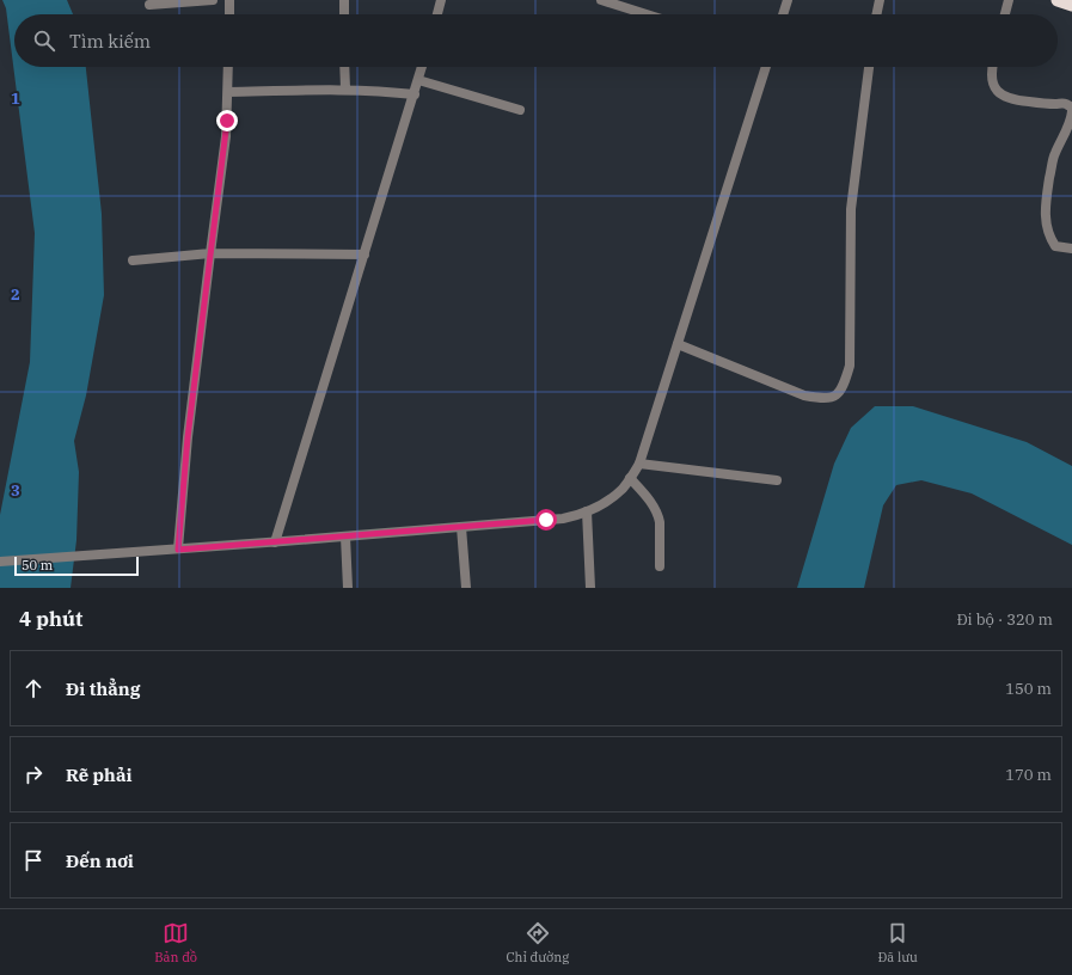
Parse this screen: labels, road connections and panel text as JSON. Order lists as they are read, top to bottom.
{
  "scale_bar": "50 m",
  "page": {
    "search": "Tìm kiếm",
    "scale": "50 m",
    "heading": ["4 phút", "Đi bộ · 320 m"],
    "list": [
      ["Đi thẳng", "150 m"],
      ["Rẽ phải", "170 m"],
      "Đến nơi"
    ],
    "nav": ["Bản đồ", "Chỉ đường", "Đã lưu"]
  },
  "grid": {
    "rows": ["1", "2", "3"]
  }
}
